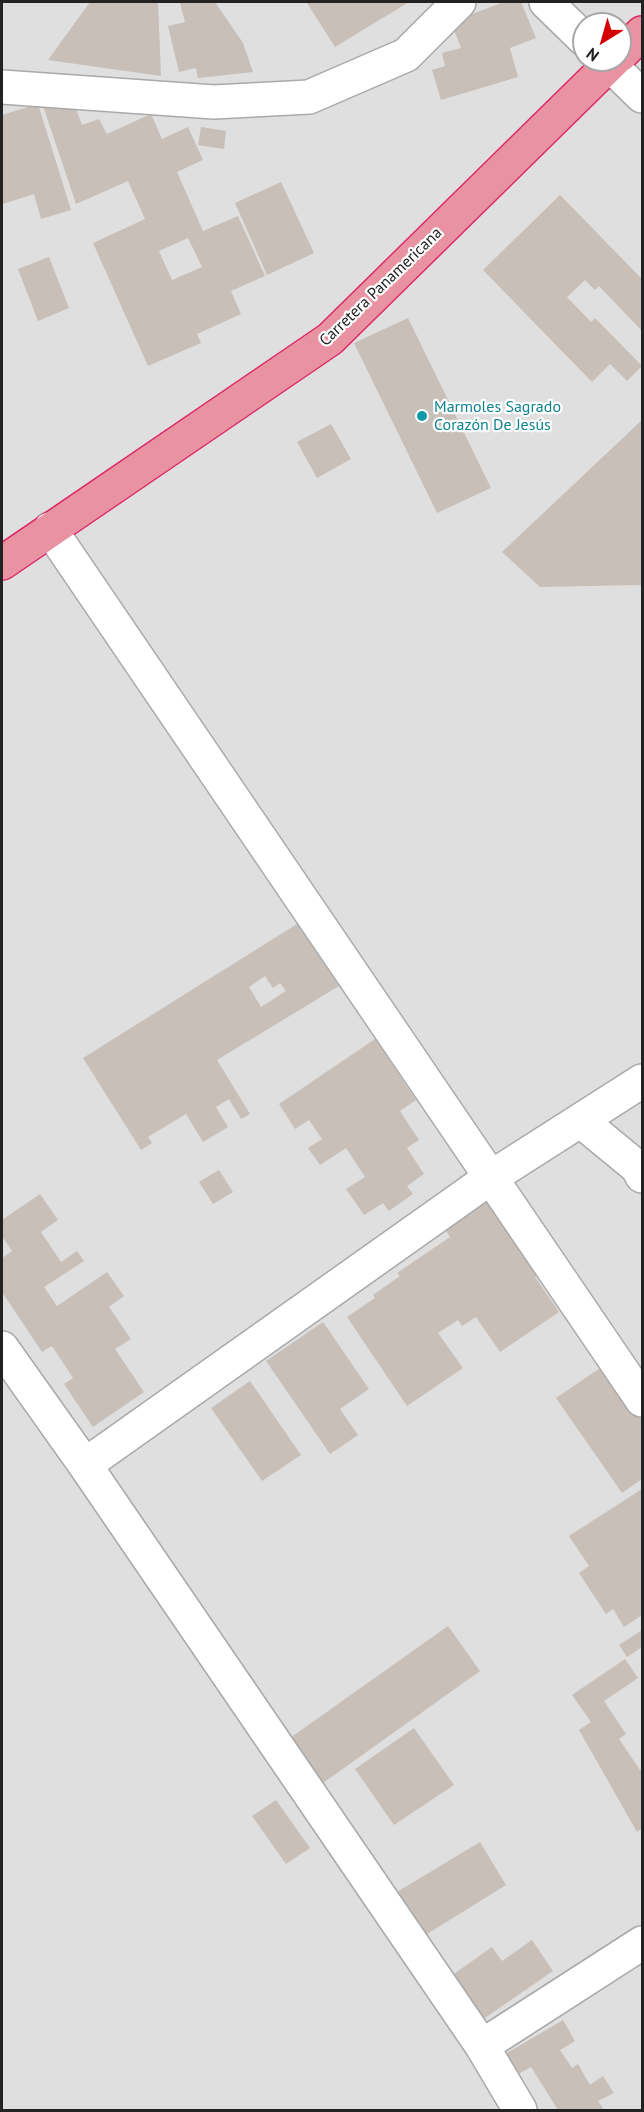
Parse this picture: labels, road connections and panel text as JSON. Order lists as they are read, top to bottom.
{
  "streets": {
    "highway": ["Carretera Panamericana"]
  },
  "places": ["Marmoles Sagrado Corazón De Jesús"],
  "north": "bottom left"
}
